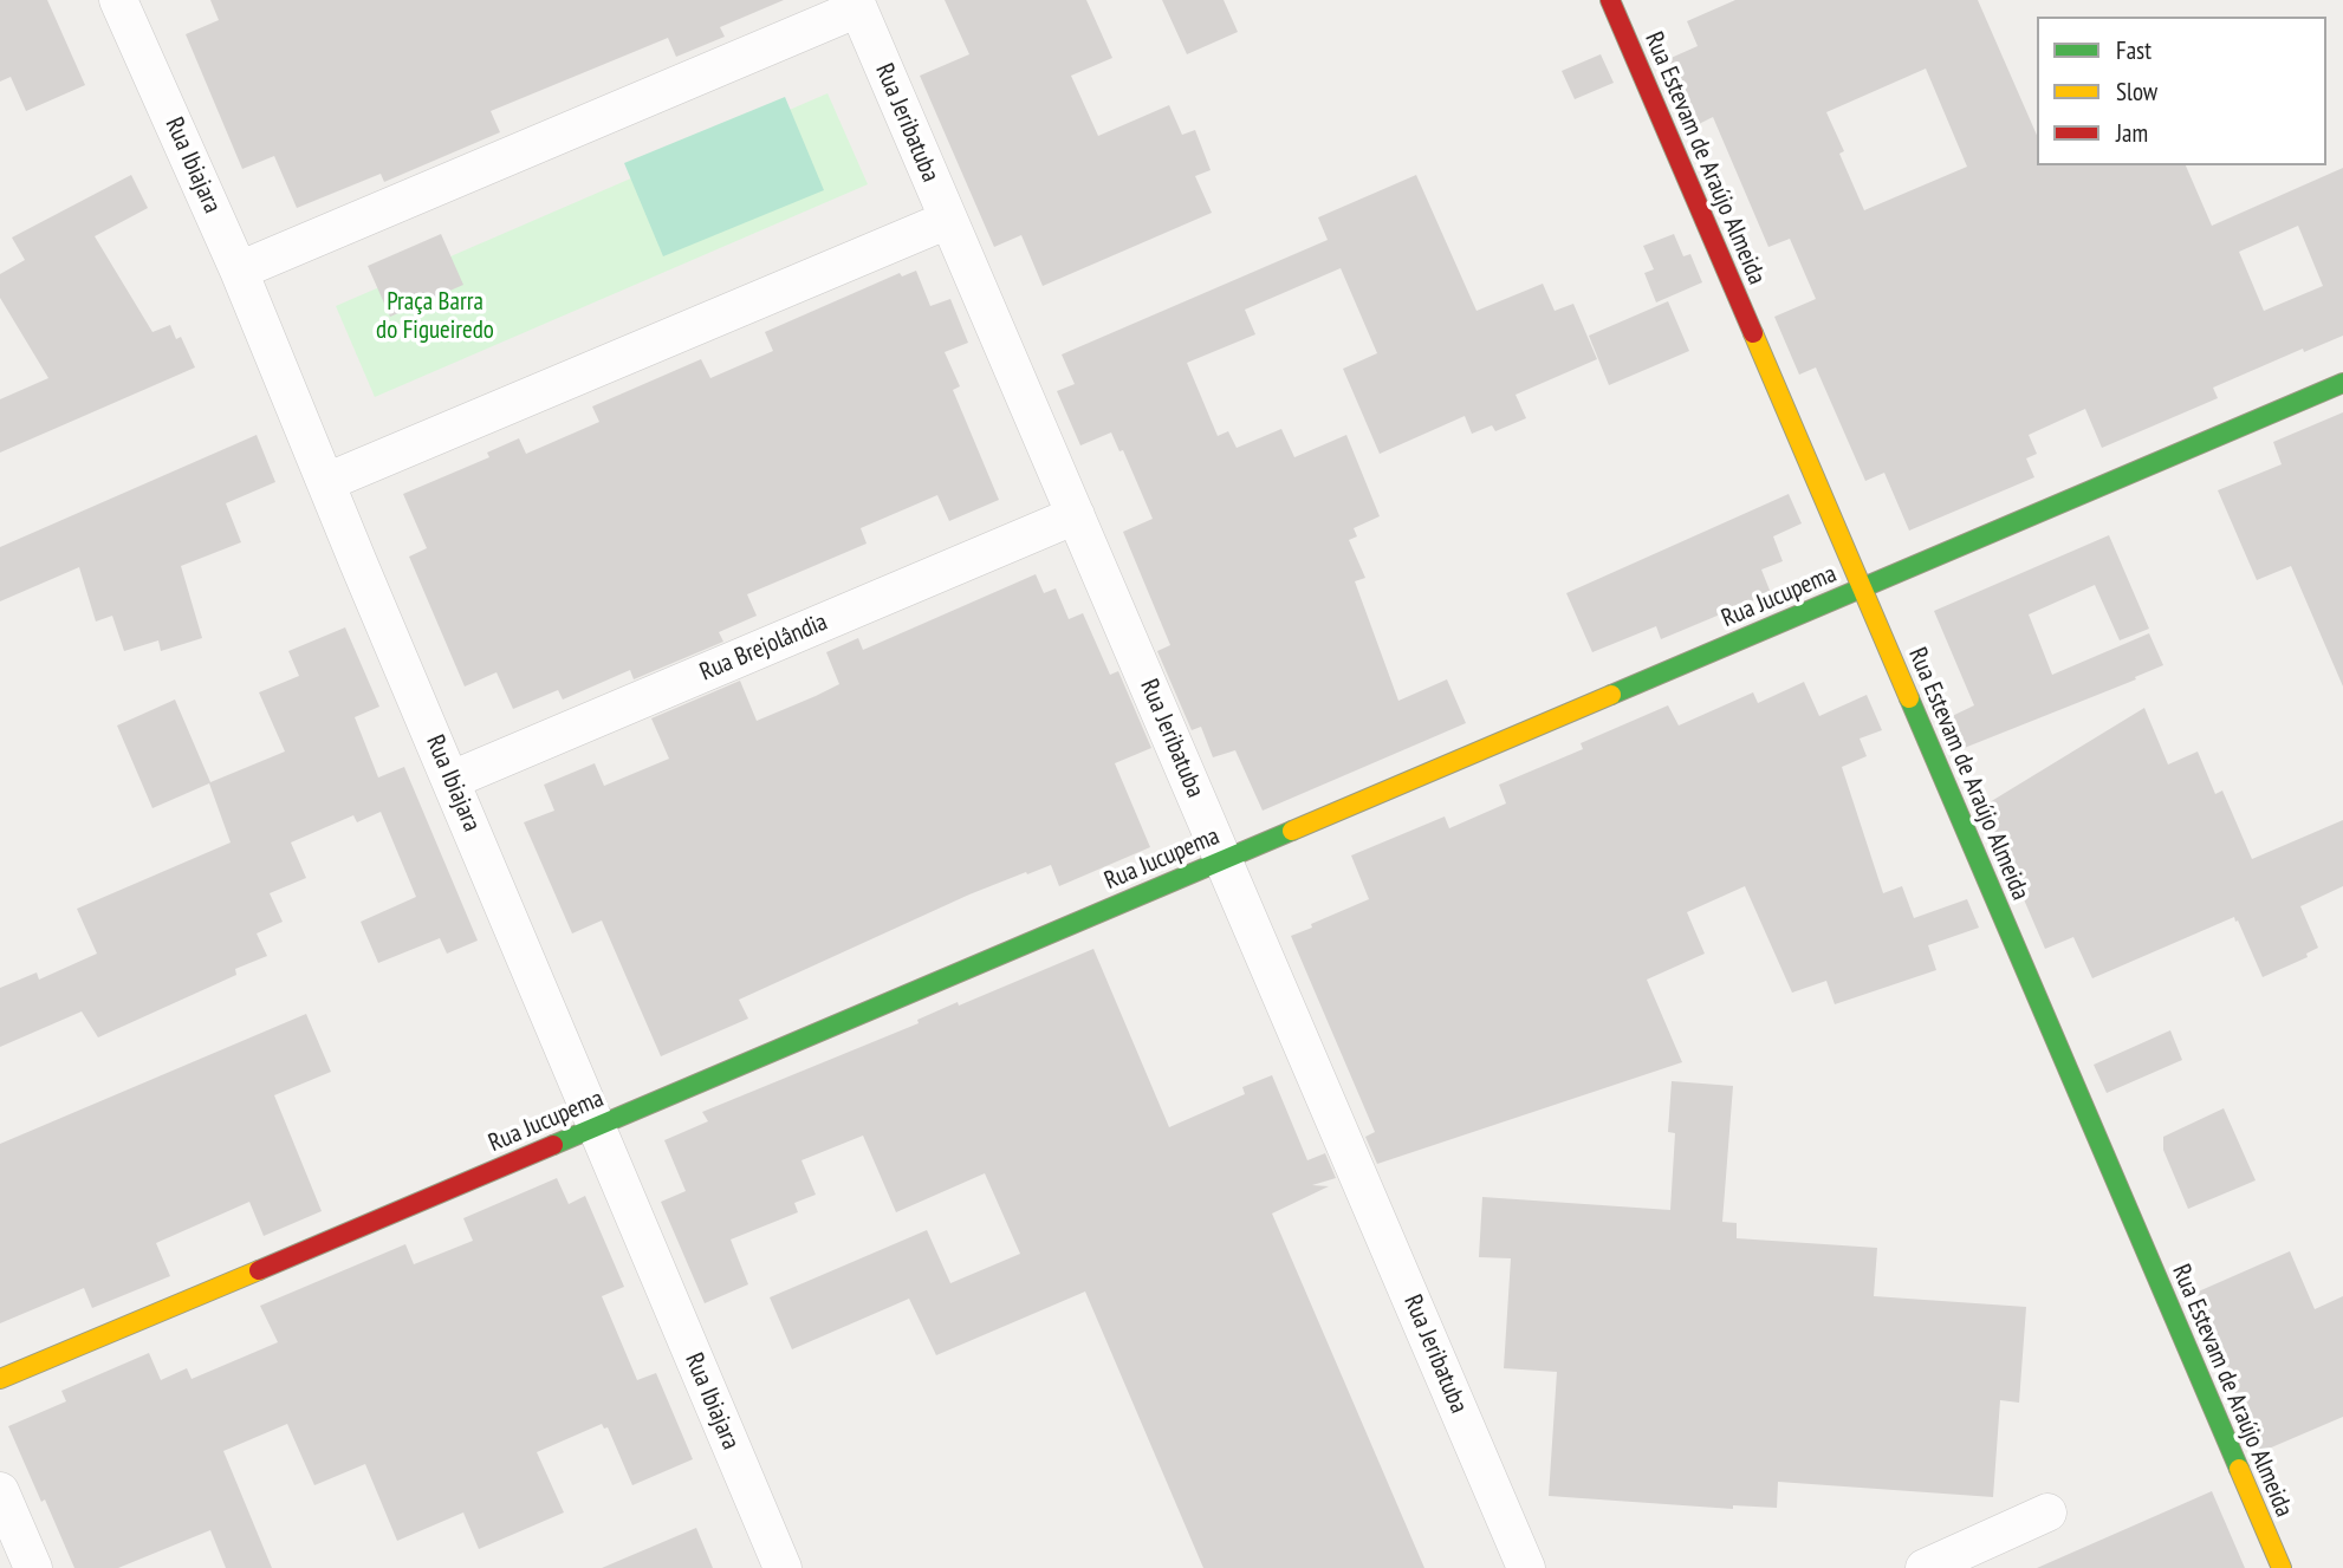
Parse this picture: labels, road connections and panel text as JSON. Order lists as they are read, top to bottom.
{
  "streets": {
    "street": [
      "Rua Jeribatuba",
      "Rua Estevam de Araújo Almeida",
      "Rua Ibiajara",
      "Rua Jucupema",
      "Rua Brejolândia"
    ]
  },
  "crossings": [
    ["Rua Jeribatuba", "Rua Jucupema"],
    ["Rua Jeribatuba", "Rua Brejolândia"],
    ["Rua Estevam de Araújo Almeida", "Rua Jucupema"],
    ["Rua Ibiajara", "Rua Jucupema"],
    ["Rua Ibiajara", "Rua Brejolândia"]
  ],
  "parks": ["Praça Barra do Figueiredo"],
  "legend": ["Fast", "Slow", "Jam"]
}
